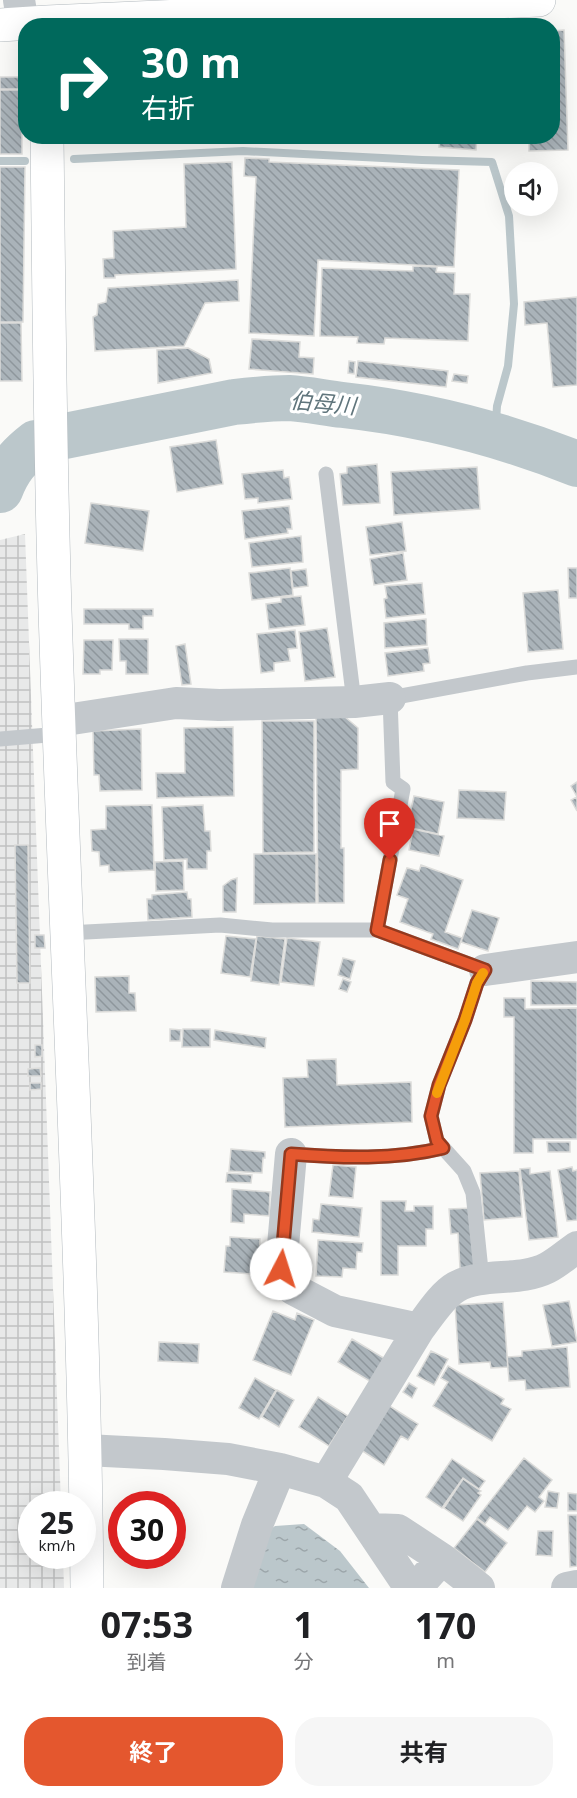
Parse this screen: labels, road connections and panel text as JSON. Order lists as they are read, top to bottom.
{
  "water": ["伯母川"],
  "page": {
    "turn": ["30 m", "右折"],
    "speed": "25 km/h",
    "limit": "30",
    "eta": [
      "07:53",
      "到着",
      "1",
      "分",
      "170",
      "m"
    ],
    "buttons": ["終了", "共有"]
  }
}
